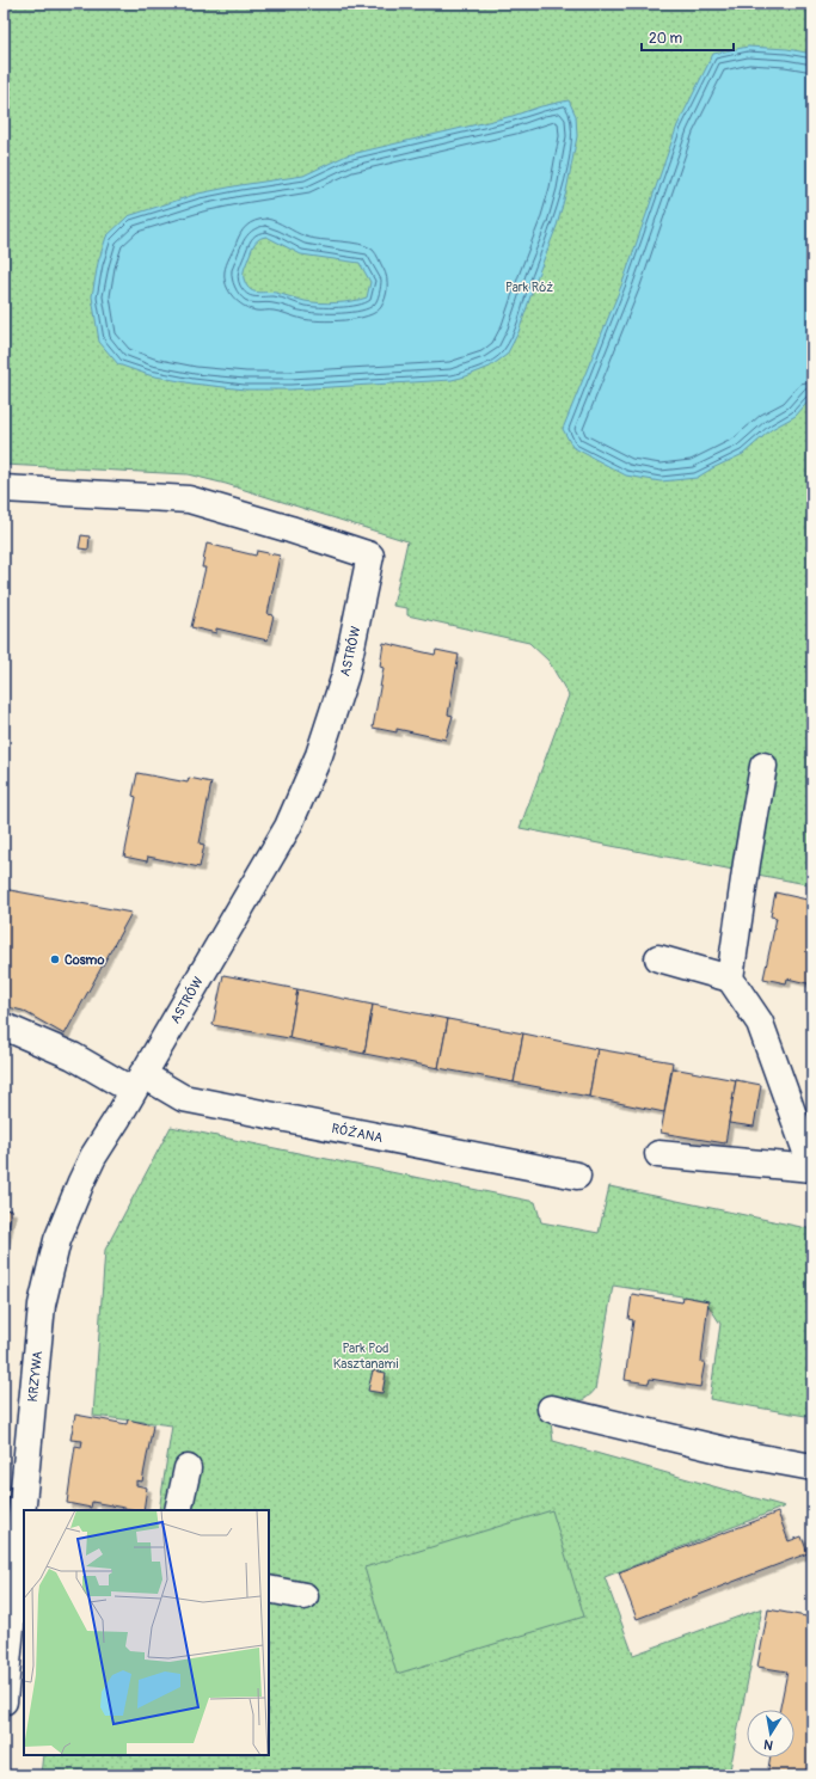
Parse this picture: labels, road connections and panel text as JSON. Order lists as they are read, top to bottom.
{
  "streets": {
    "street": ["ASTRÓW", "RÓŻANA", "KRZYWA"]
  },
  "crossings": [
    ["ASTRÓW", "RÓŻANA"],
    ["ASTRÓW", "KRZYWA"],
    ["RÓŻANA", "KRZYWA"]
  ],
  "parks": ["Park Róż", "Park Pod Kasztanami"],
  "places": ["Cosmo"],
  "scale_bar": "20 m",
  "north": "bottom"
}
